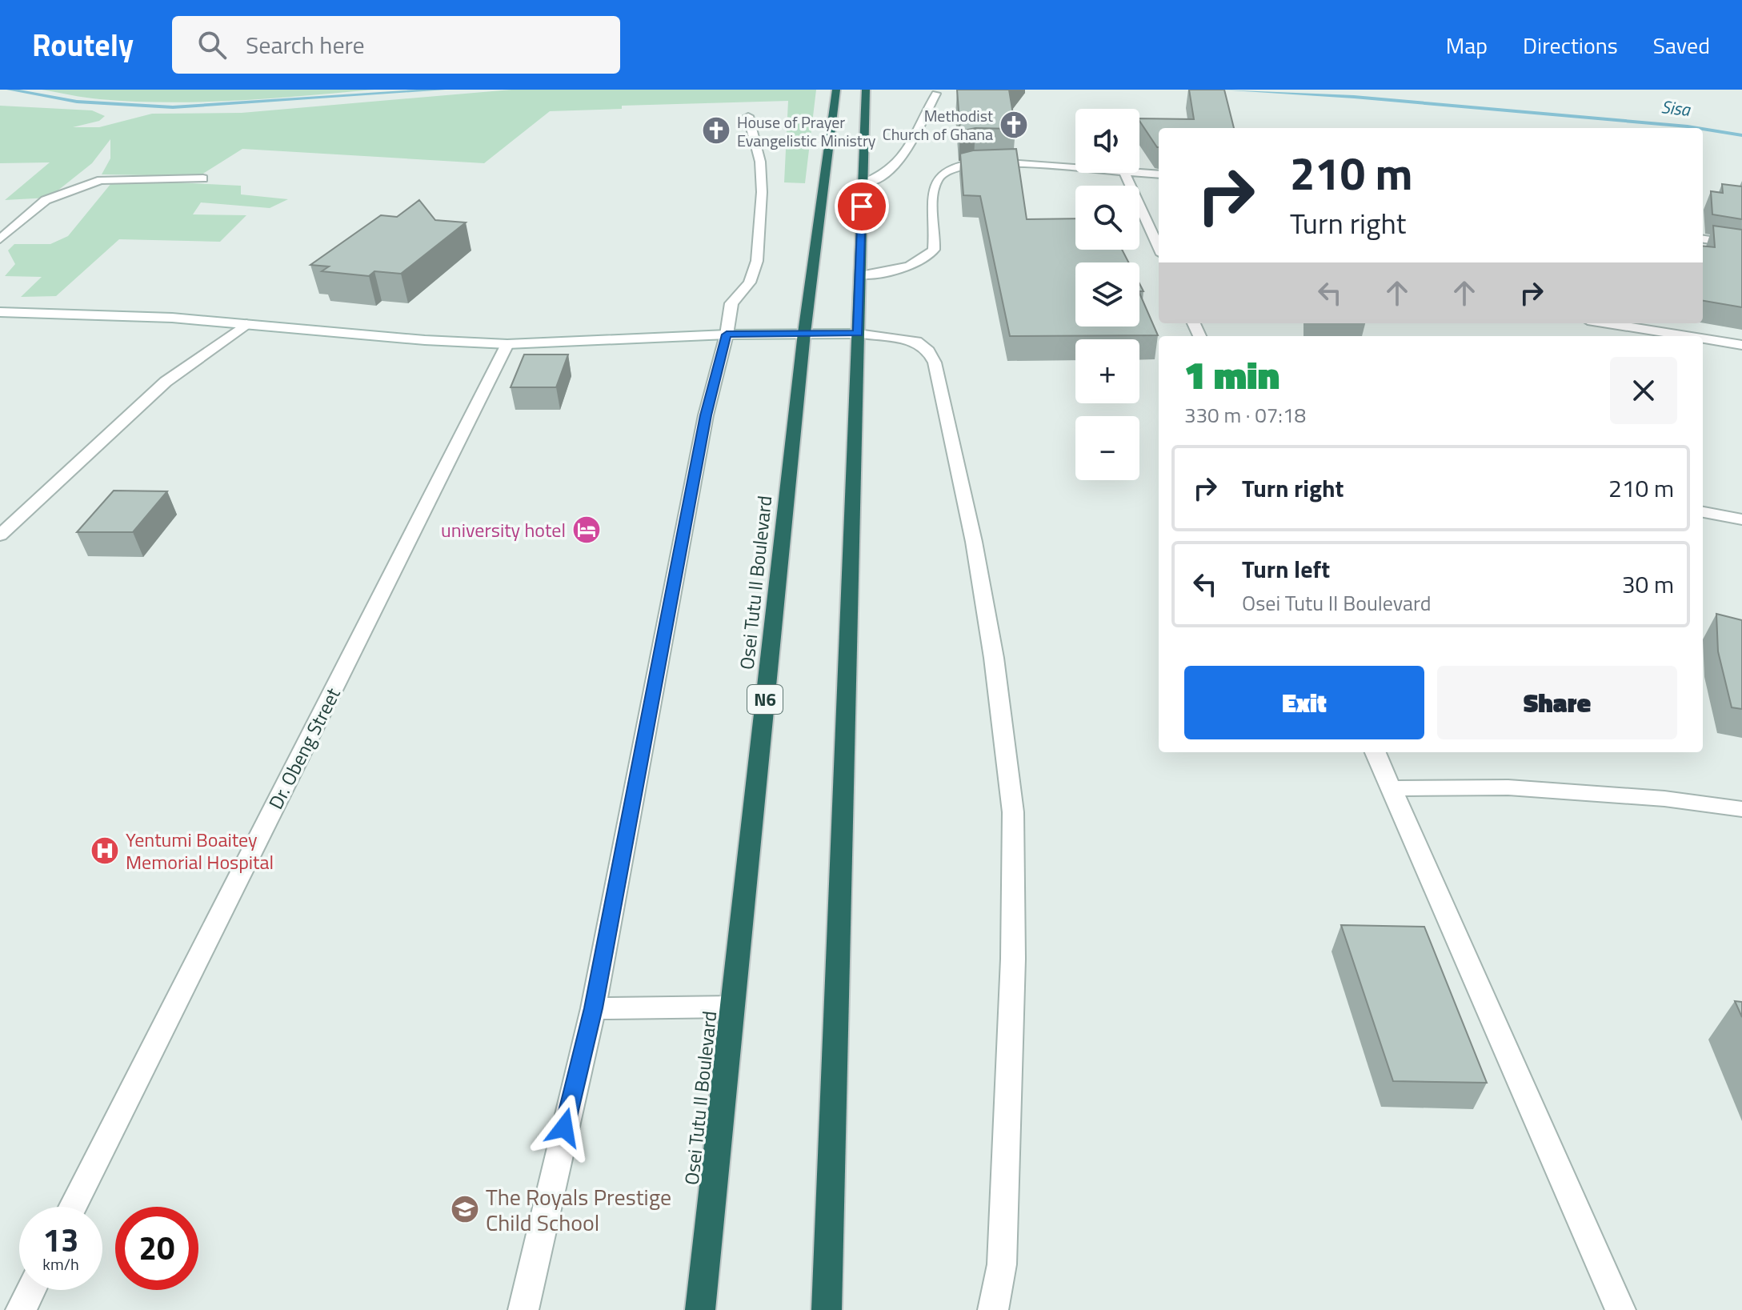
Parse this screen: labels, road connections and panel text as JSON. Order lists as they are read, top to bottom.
{
  "streets": {
    "highway": ["Osei Tutu II Boulevard", "N6"],
    "street": ["Dr. Obeng Street"]
  },
  "water": ["Sisa"],
  "places": {
    "church": ["Methodist Church of Ghana", "House of Prayer Evangelistic Ministry"],
    "hotel": ["university hotel"],
    "hospital": ["Yentumi Boaitey Memorial Hospital"],
    "school or university": ["The Royals Prestige Child School"]
  },
  "page": {
    "header": "Routely",
    "search": "Search here",
    "nav": ["Map", "Directions", "Saved"],
    "map_buttons": ["+", "−"],
    "turn": ["210 m", "Turn right"],
    "heading": ["1 min", "330 m · 07:18"],
    "list": [
      {
        "name": "Turn right",
        "value": "210 m"
      },
      {
        "name": "Turn left",
        "note": "Osei Tutu II Boulevard",
        "value": "30 m"
      }
    ],
    "buttons": ["Exit", "Share"],
    "speed": "13 km/h",
    "limit": "20"
  }
}
